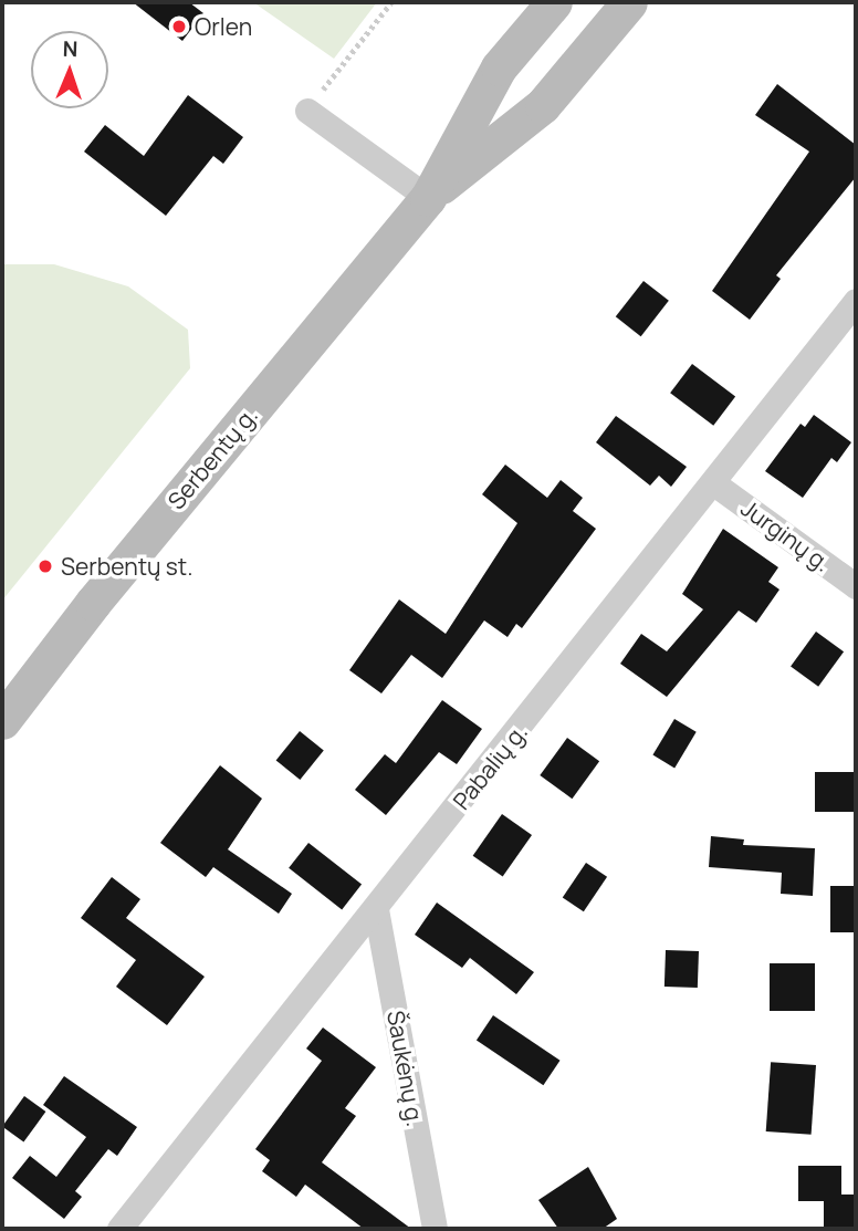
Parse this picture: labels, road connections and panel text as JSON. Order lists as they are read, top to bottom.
{
  "streets": {
    "main road": ["Serbentų g."],
    "street": ["Jurginų g.", "Pabalių g.", "Šaukėnų g."]
  },
  "crossings": [
    ["Jurginų g.", "Pabalių g."],
    ["Pabalių g.", "Šaukėnų g."]
  ],
  "places": ["Orlen", "Serbentų st."],
  "north": "top"
}
